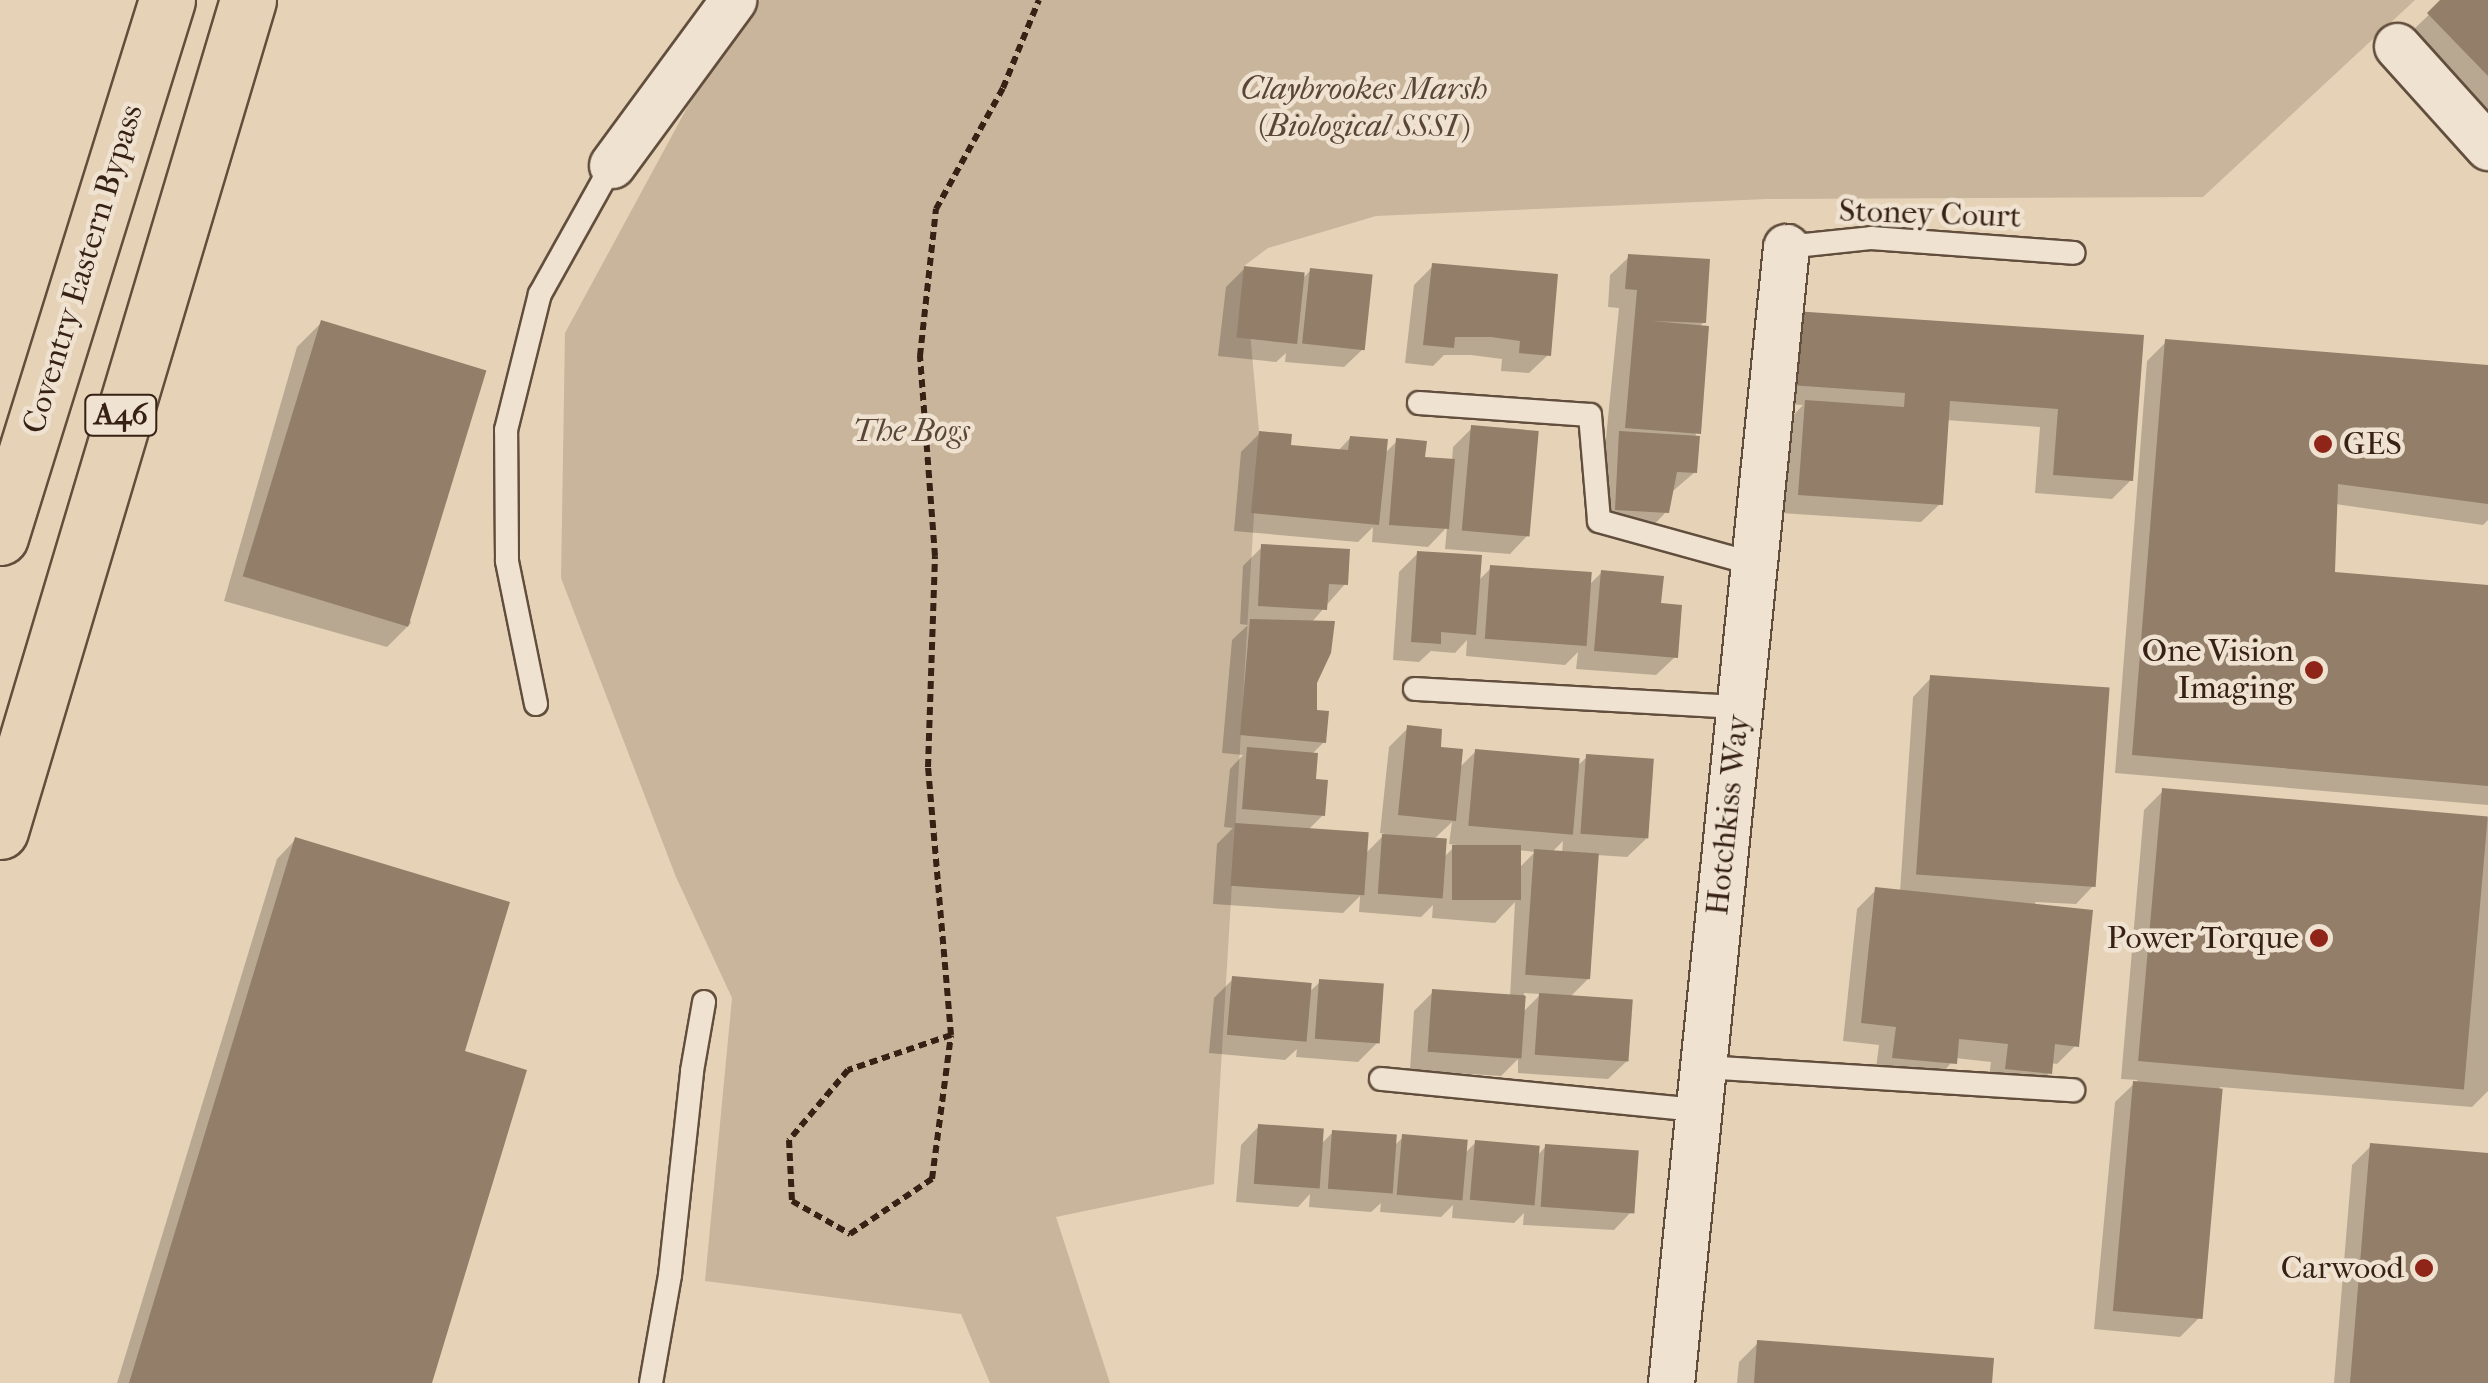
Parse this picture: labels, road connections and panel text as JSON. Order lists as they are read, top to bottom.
{
  "streets": {
    "highway": ["Coventry Eastern Bypass", "A46"],
    "street": ["Hotchkiss Way"],
    "lane": ["Stoney Court"]
  },
  "crossings": [
    ["Stoney Court", "Hotchkiss Way"]
  ],
  "parks": ["Claybrookes Marsh (Biological SSSI)", "The Bogs"],
  "places": [
    "GES",
    "One Vision Imaging",
    "Power Torque",
    "Carwood"
  ]
}
